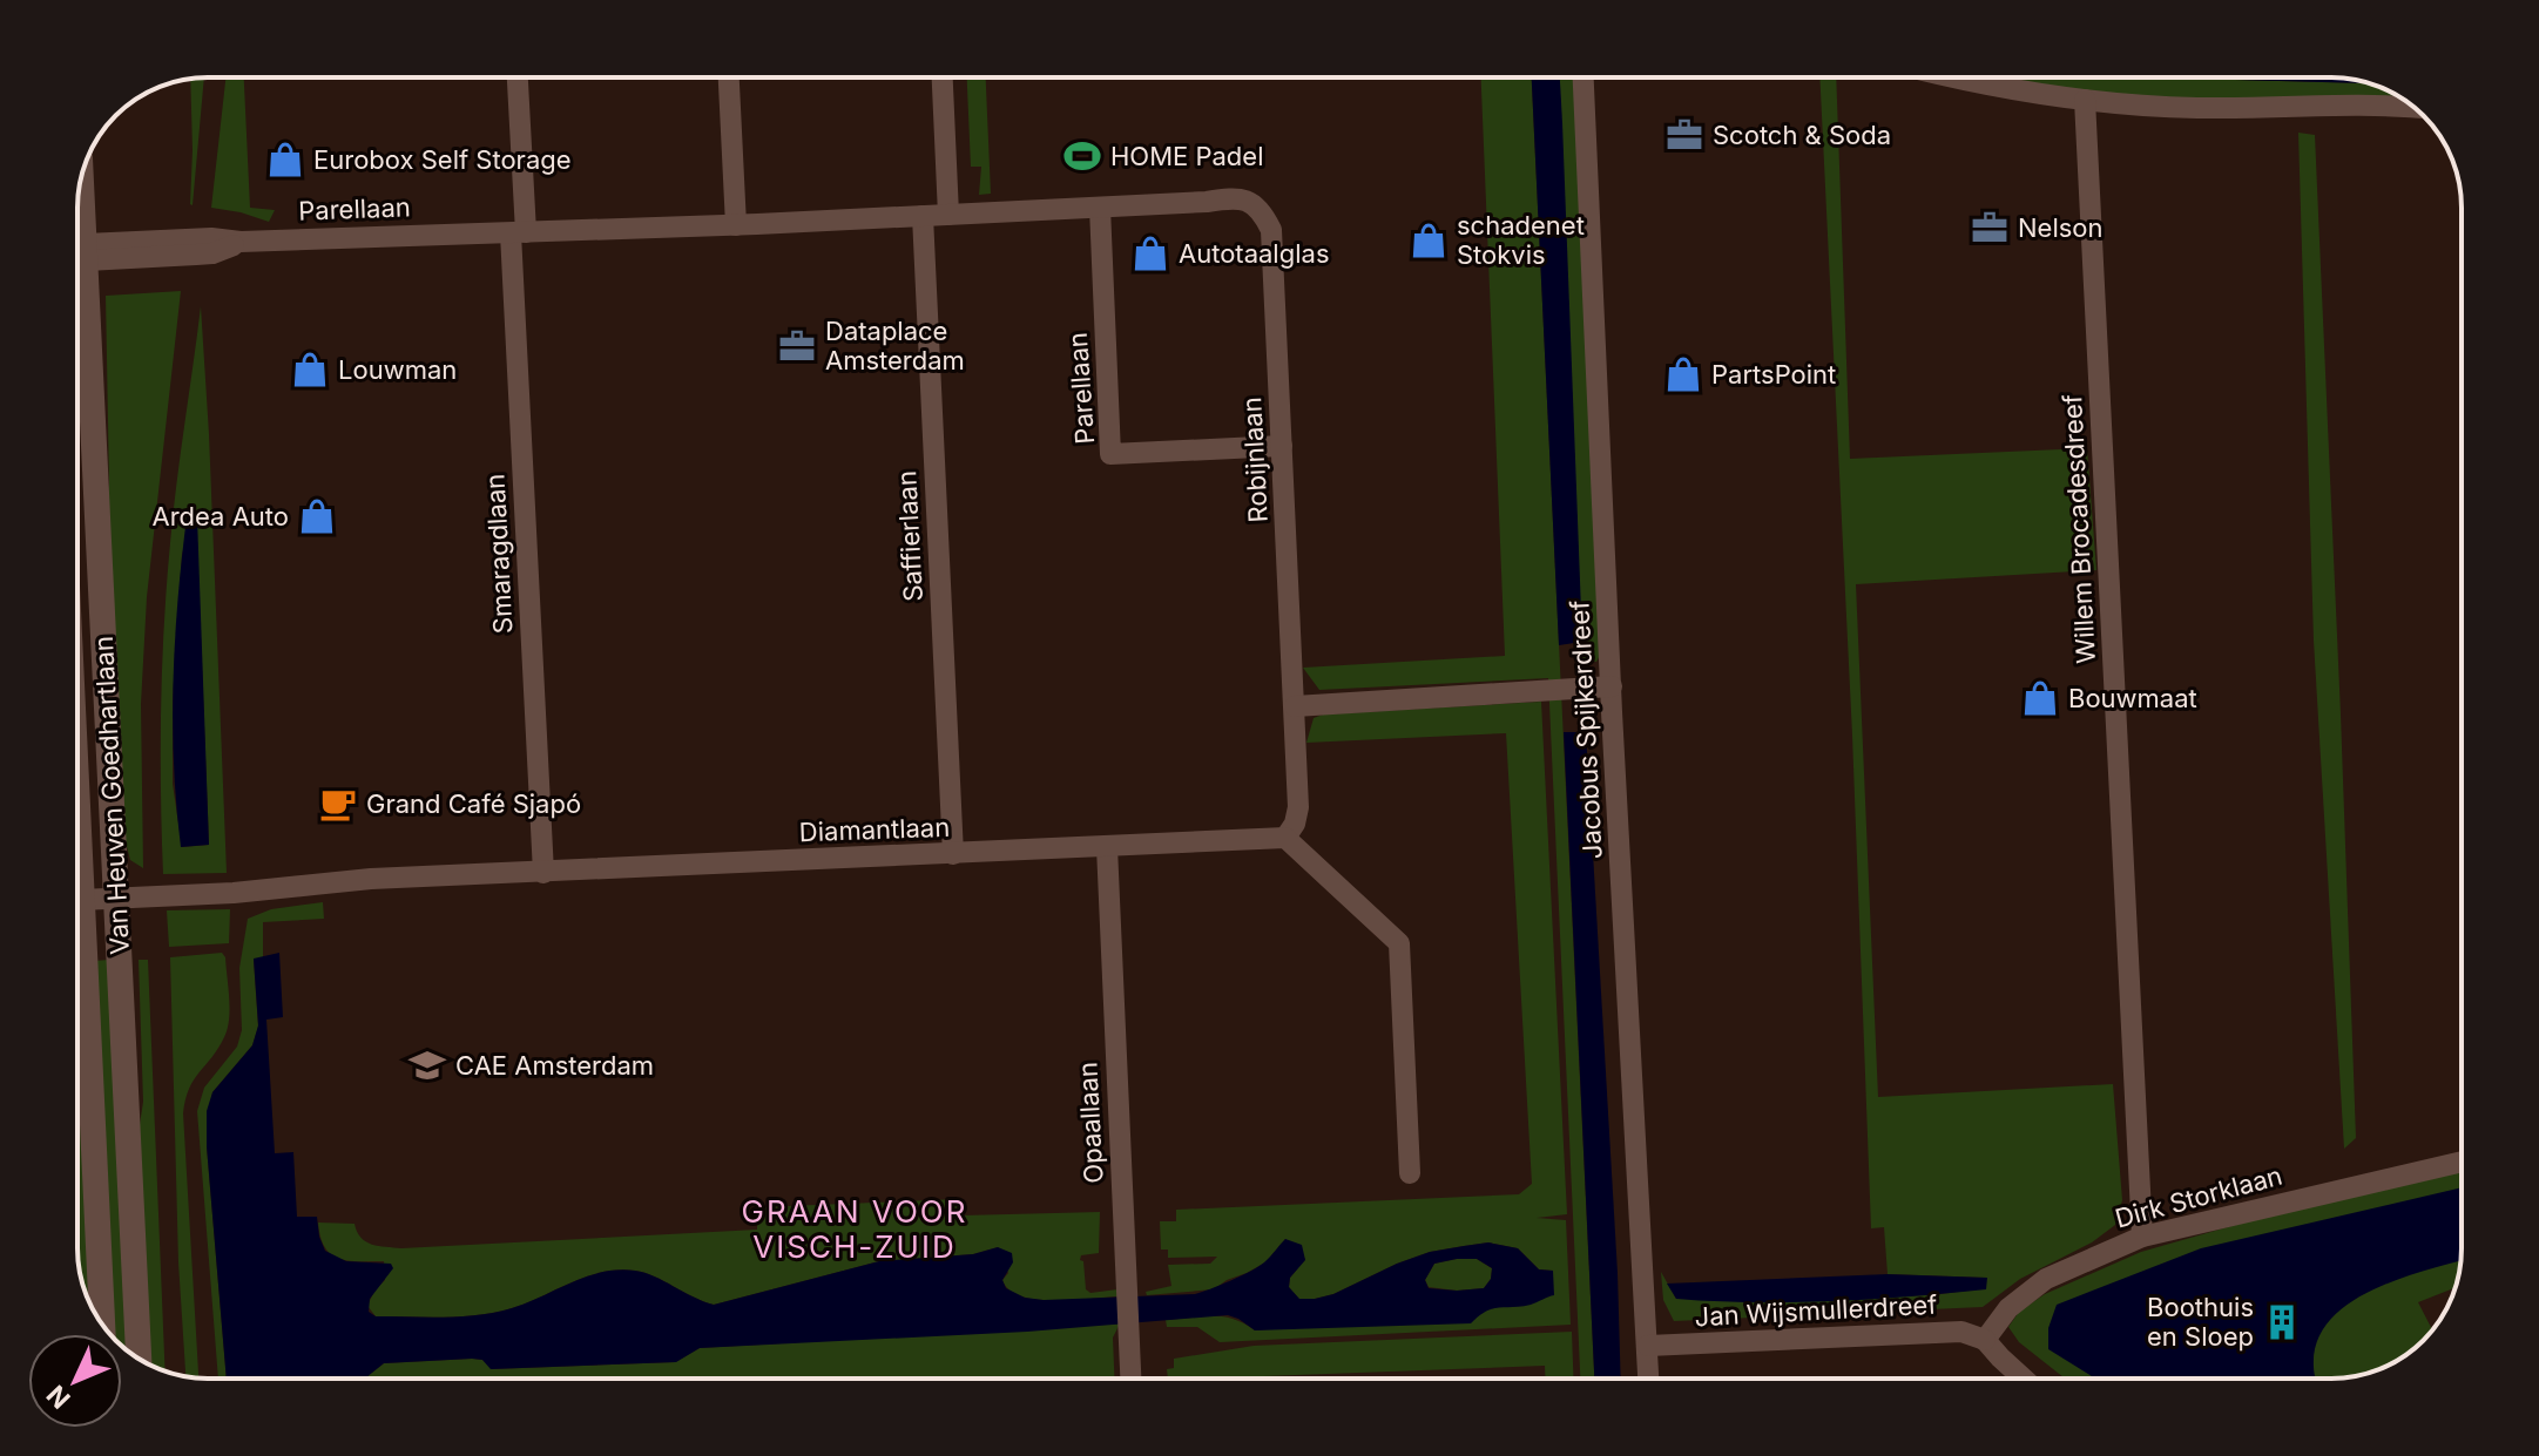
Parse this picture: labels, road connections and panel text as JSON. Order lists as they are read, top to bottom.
{
  "streets": {
    "main road": ["Van Heuven Goedhartlaan"],
    "street": [
      "Parellaan",
      "Robijnlaan",
      "Willem Brocadesdreef",
      "Saffierlaan",
      "Smaragdlaan",
      "Jacobus Spijkerdreef",
      "Diamantlaan",
      "Opaallaan",
      "Dirk Storklaan",
      "Jan Wijsmullerdreef"
    ]
  },
  "crossings": [
    ["Parellaan", "Robijnlaan"],
    ["Parellaan", "Saffierlaan"],
    ["Parellaan", "Smaragdlaan"],
    ["Robijnlaan", "Diamantlaan"],
    ["Willem Brocadesdreef", "Dirk Storklaan"],
    ["Saffierlaan", "Diamantlaan"],
    ["Smaragdlaan", "Diamantlaan"],
    ["Jacobus Spijkerdreef", "Jan Wijsmullerdreef"],
    ["Van Heuven Goedhartlaan", "Diamantlaan"],
    ["Diamantlaan", "Opaallaan"],
    ["Dirk Storklaan", "Jan Wijsmullerdreef"]
  ],
  "districts": ["GRAAN VOOR VISCH-ZUID"],
  "places": {
    "office": ["Scotch & Soda", "Nelson", "Dataplace Amsterdam"],
    "sports": ["HOME Padel"],
    "shop": [
      "Eurobox Self Storage",
      "schadenet Stokvis",
      "Autotaalglas",
      "Louwman",
      "PartsPoint",
      "Ardea Auto",
      "Bouwmaat"
    ],
    "cafe": ["Grand Café Sjapó"],
    "school or university": ["CAE Amsterdam"],
    "building": ["Boothuis en Sloep"]
  },
  "north": "bottom left"
}
